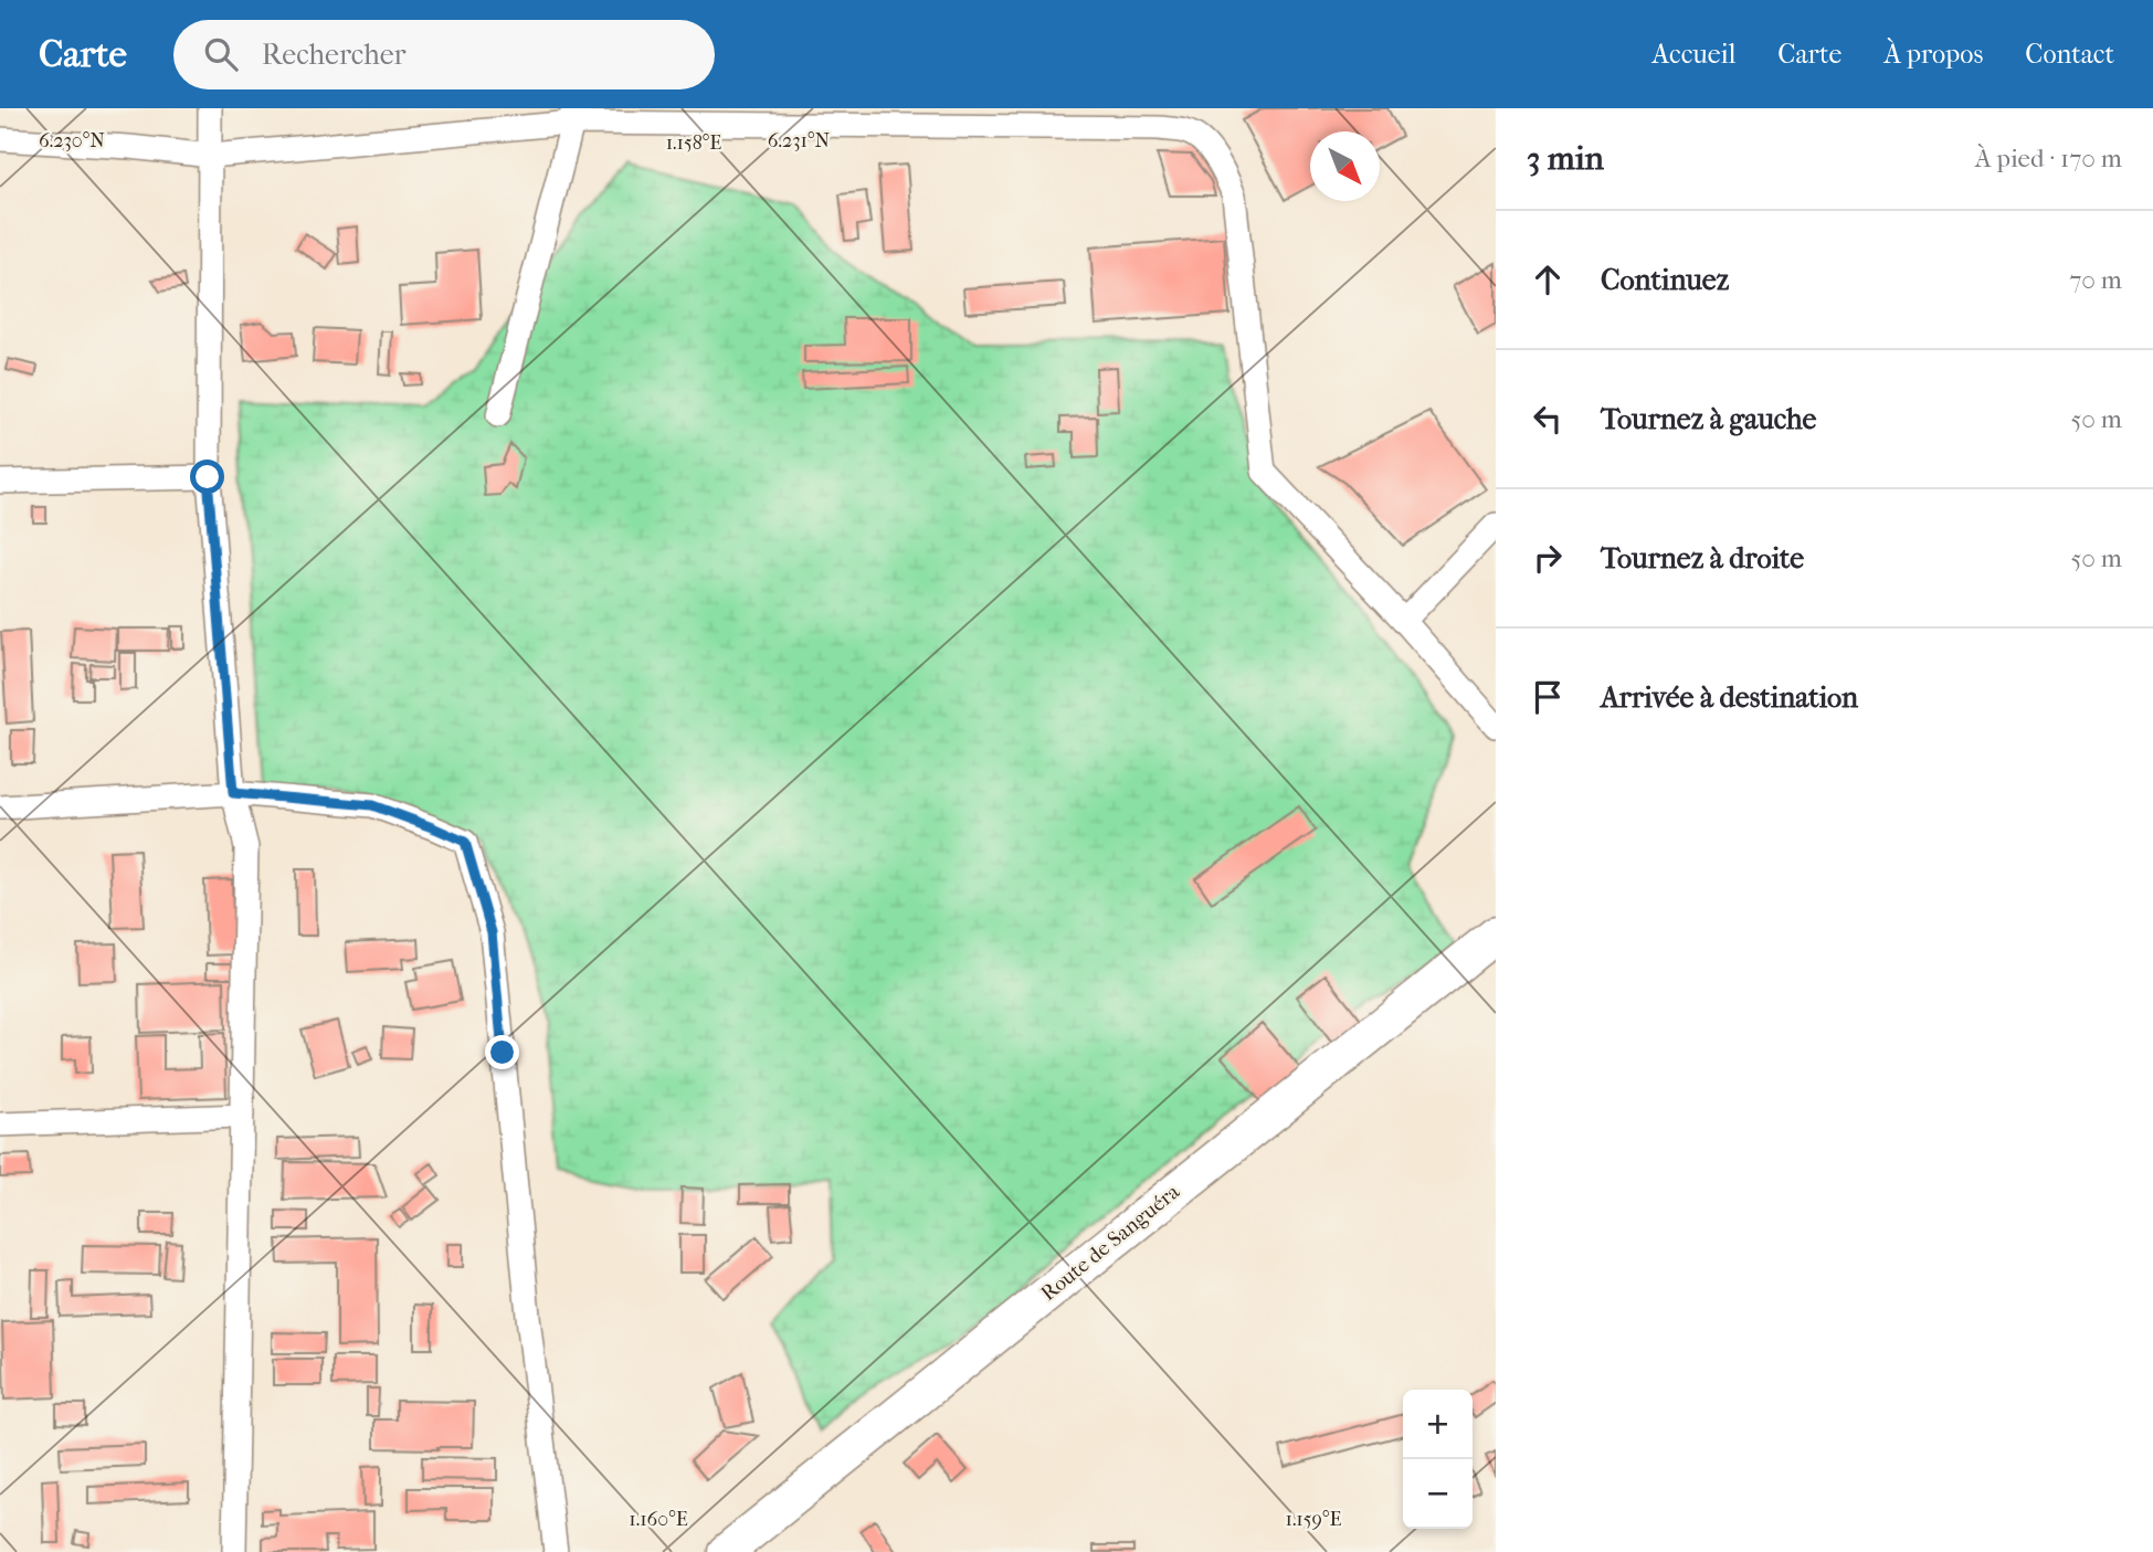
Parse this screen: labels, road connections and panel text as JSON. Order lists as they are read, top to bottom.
{
  "streets": {
    "street": ["Route de Sanguéra"]
  },
  "north": "bottom right",
  "page": {
    "header": "Carte",
    "search": "Rechercher",
    "nav": [
      "Accueil",
      "Carte",
      "À propos",
      "Contact"
    ],
    "heading": ["3 min", "À pied · 170 m"],
    "list": [
      ["Continuez", "70 m"],
      ["Tournez à gauche", "50 m"],
      ["Tournez à droite", "50 m"],
      "Arrivée à destination"
    ],
    "map_buttons": ["+", "−"]
  },
  "coordinates": [
    "6.230°N",
    "6.231°N",
    "1.158°E",
    "1.160°E",
    "1.159°E"
  ]
}
